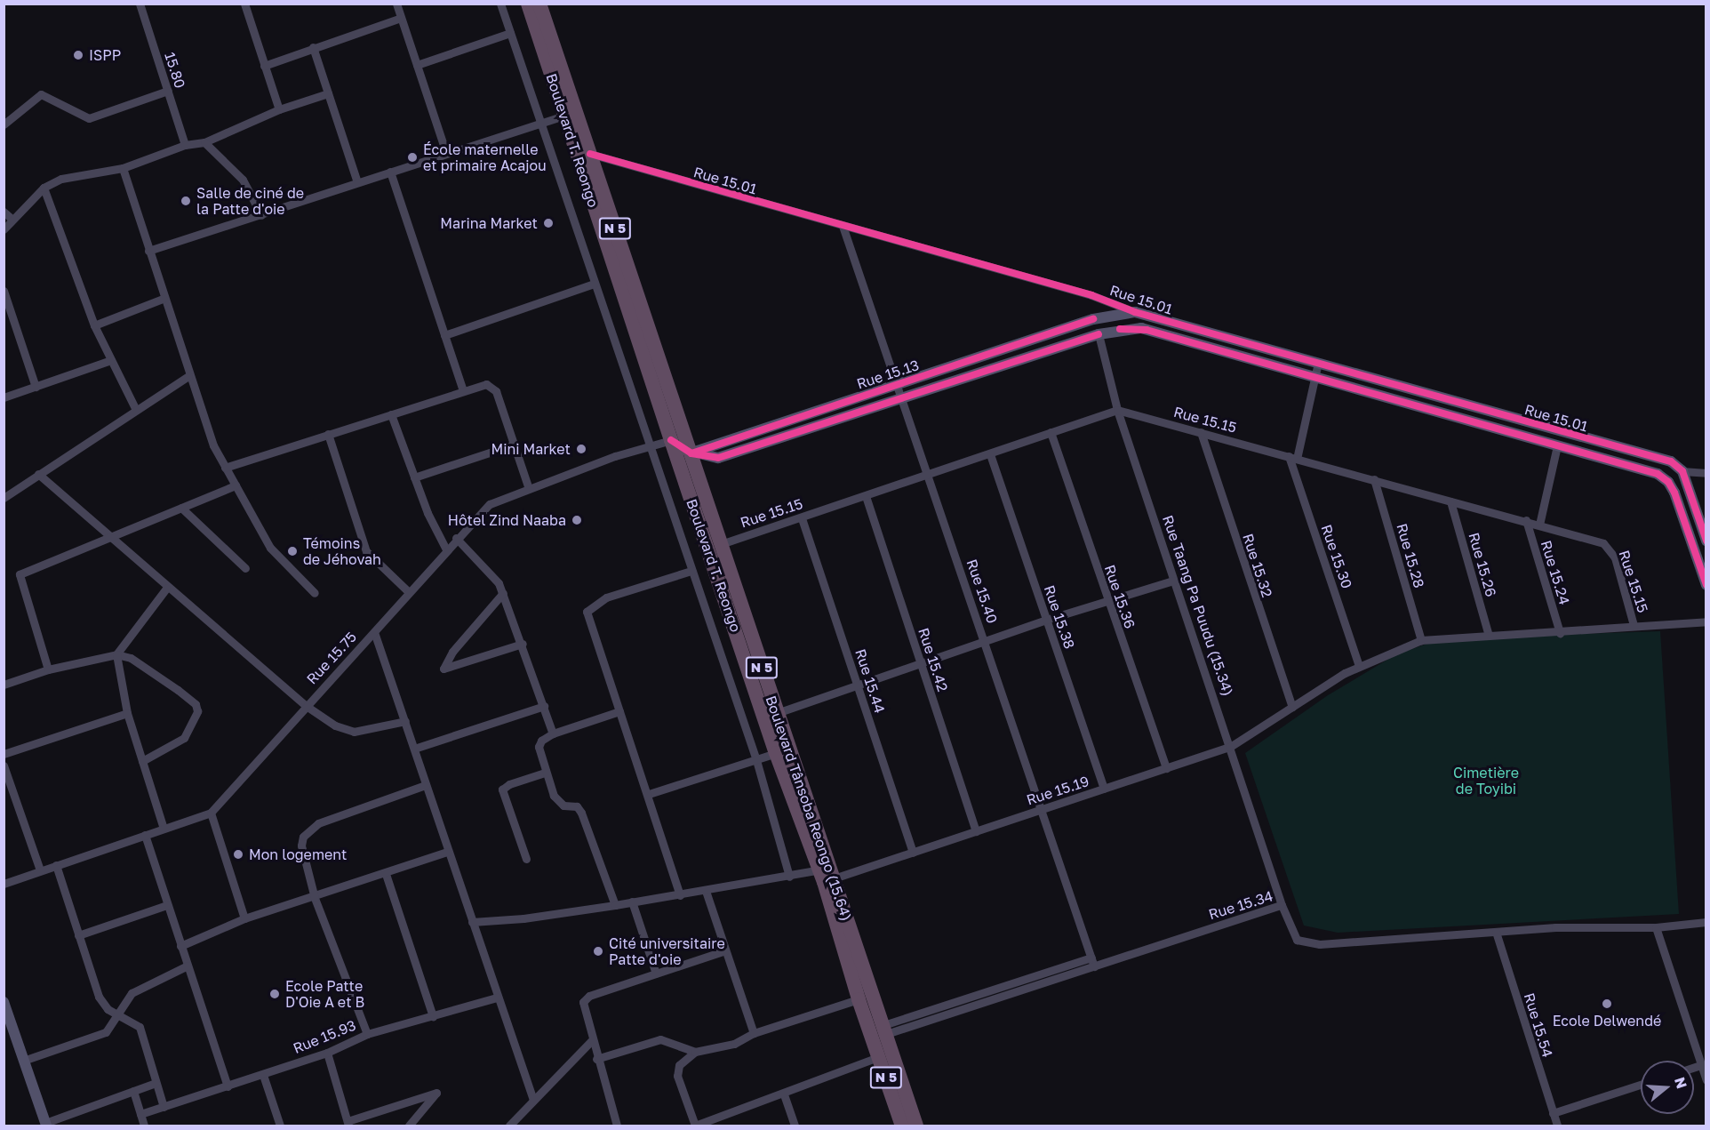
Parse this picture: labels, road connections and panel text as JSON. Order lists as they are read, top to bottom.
{
  "streets": {
    "highway": ["Boulevard T. Reongo", "N 5", "Boulevard Tânsoba Reongo (15.64)"],
    "main road": ["Rue 15.01", "Rue 15.13"],
    "street": [
      "15.80",
      "Rue 15.15",
      "Rue 15.28",
      "Rue 15.30",
      "Rue 15.26",
      "Rue 15.32",
      "Rue 15.24",
      "Rue 15.40",
      "Rue 15.36",
      "Rue Taang Pa Puudu (15.34)",
      "Rue 15.38",
      "Rue 15.75",
      "Rue 15.42",
      "Rue 15.44",
      "Rue 15.19",
      "Rue 15.34",
      "Rue 15.54",
      "Rue 15.93"
    ]
  },
  "crossings": [
    ["Boulevard T. Reongo", "Rue 15.13"],
    ["Boulevard T. Reongo", "Rue 15.75"],
    ["Boulevard T. Reongo", "Rue 15.19"],
    ["Boulevard T. Reongo", "Boulevard Tânsoba Reongo (15.64)"],
    ["Boulevard T. Reongo", "Rue 15.34"],
    ["Rue 15.01", "Rue 15.13"],
    ["Rue 15.01", "Rue 15.24"],
    ["Rue 15.01", "Rue 15.40"],
    ["Rue 15.01", "Rue Taang Pa Puudu (15.34)"],
    ["Rue 15.01", "Boulevard Tânsoba Reongo (15.64)"],
    ["N 5", "Boulevard Tânsoba Reongo (15.64)"],
    ["Rue 15.13", "Rue 15.40"],
    ["Rue 15.13", "Rue Taang Pa Puudu (15.34)"],
    ["Rue 15.13", "Rue 15.75"],
    ["Rue 15.13", "Boulevard Tânsoba Reongo (15.64)"],
    ["Rue 15.15", "Rue 15.28"],
    ["Rue 15.15", "Rue 15.30"],
    ["Rue 15.15", "Rue 15.26"],
    ["Rue 15.15", "Rue 15.32"],
    ["Rue 15.15", "Rue 15.24"],
    ["Rue 15.15", "Rue 15.40"],
    ["Rue 15.15", "Rue 15.36"],
    ["Rue 15.15", "Rue Taang Pa Puudu (15.34)"],
    ["Rue 15.15", "Rue 15.38"],
    ["Rue 15.15", "Rue 15.42"],
    ["Rue 15.15", "Rue 15.44"],
    ["Rue 15.15", "Rue 15.19"],
    ["Rue 15.15", "Boulevard Tânsoba Reongo (15.64)"],
    ["Rue 15.28", "Rue 15.19"],
    ["Rue 15.30", "Rue 15.19"],
    ["Rue 15.26", "Rue 15.19"],
    ["Rue 15.32", "Rue 15.19"],
    ["Rue 15.24", "Rue 15.19"],
    ["Rue 15.40", "Rue 15.19"],
    ["Rue 15.40", "Rue 15.34"],
    ["Rue 15.36", "Rue 15.19"],
    ["Rue Taang Pa Puudu (15.34)", "Rue 15.19"],
    ["Rue Taang Pa Puudu (15.34)", "Rue 15.34"],
    ["Rue 15.38", "Rue 15.19"],
    ["Rue 15.42", "Rue 15.19"],
    ["Rue 15.44", "Rue 15.19"],
    ["Rue 15.19", "Boulevard Tânsoba Reongo (15.64)"],
    ["Boulevard Tânsoba Reongo (15.64)", "Rue 15.34"],
    ["Rue 15.34", "Rue 15.54"]
  ],
  "parks": ["Cimetière de Toyibi"],
  "places": [
    "ISPP",
    "École maternelle et primaire Acajou",
    "Salle de ciné de la Patte d'oie",
    "Marina Market",
    "Mini Market",
    "Hôtel Zind Naaba",
    "Témoins de Jéhovah",
    "Mon logement",
    "Cité universitaire Patte d'oie",
    "Ecole Patte D'Oie A et B",
    "Ecole Delwendé"
  ],
  "north": "right"
}
